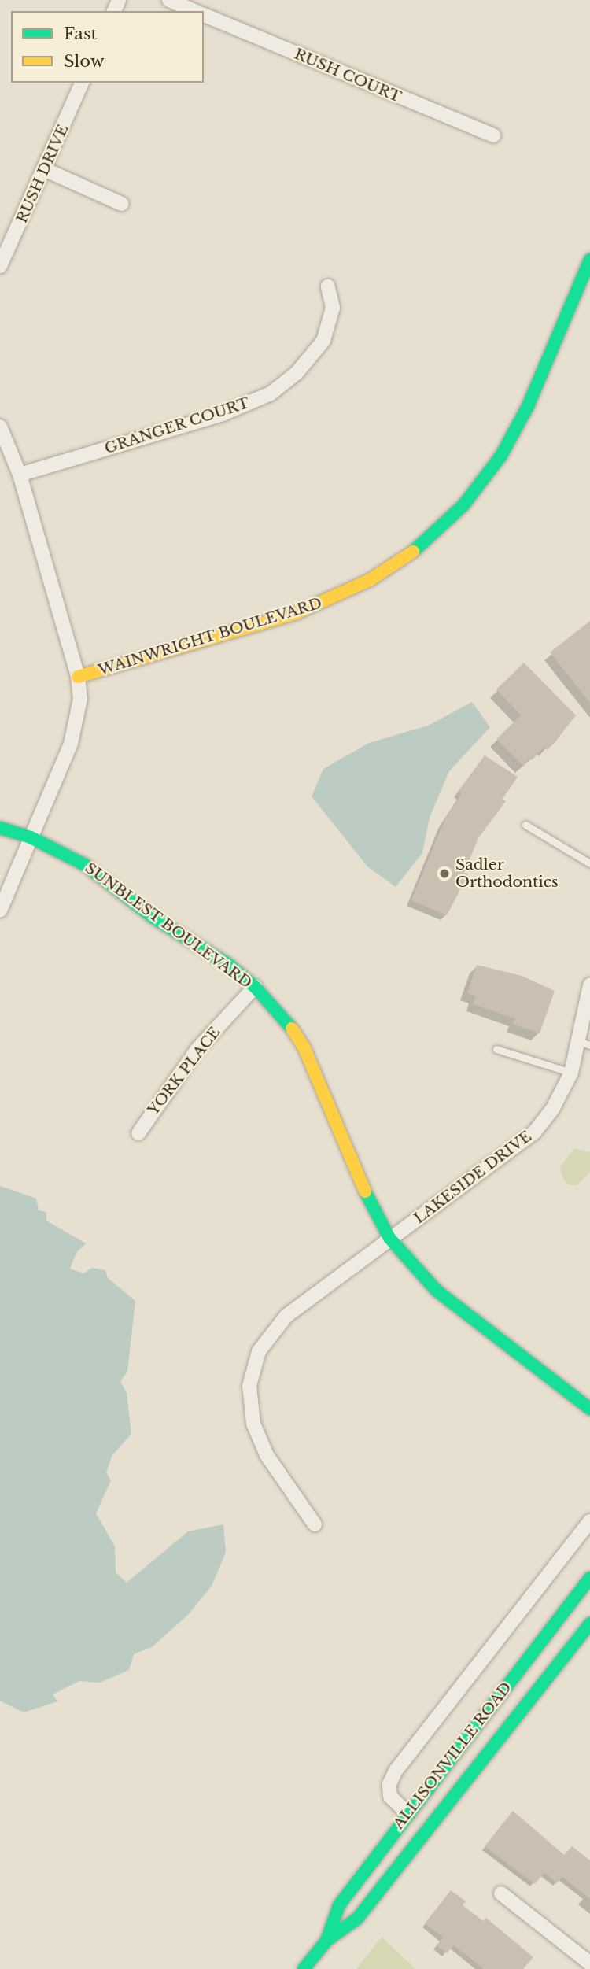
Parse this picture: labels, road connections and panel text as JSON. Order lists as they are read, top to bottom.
{
  "streets": {
    "street": [
      "RUSH COURT",
      "RUSH DRIVE",
      "GRANGER COURT",
      "WAINWRIGHT BOULEVARD",
      "SUNBLEST BOULEVARD",
      "YORK PLACE",
      "LAKESIDE DRIVE",
      "ALLISONVILLE ROAD"
    ]
  },
  "crossings": [
    ["SUNBLEST BOULEVARD", "YORK PLACE"],
    ["SUNBLEST BOULEVARD", "LAKESIDE DRIVE"]
  ],
  "places": ["Sadler Orthodontics"],
  "legend": ["Fast", "Slow"]
}
